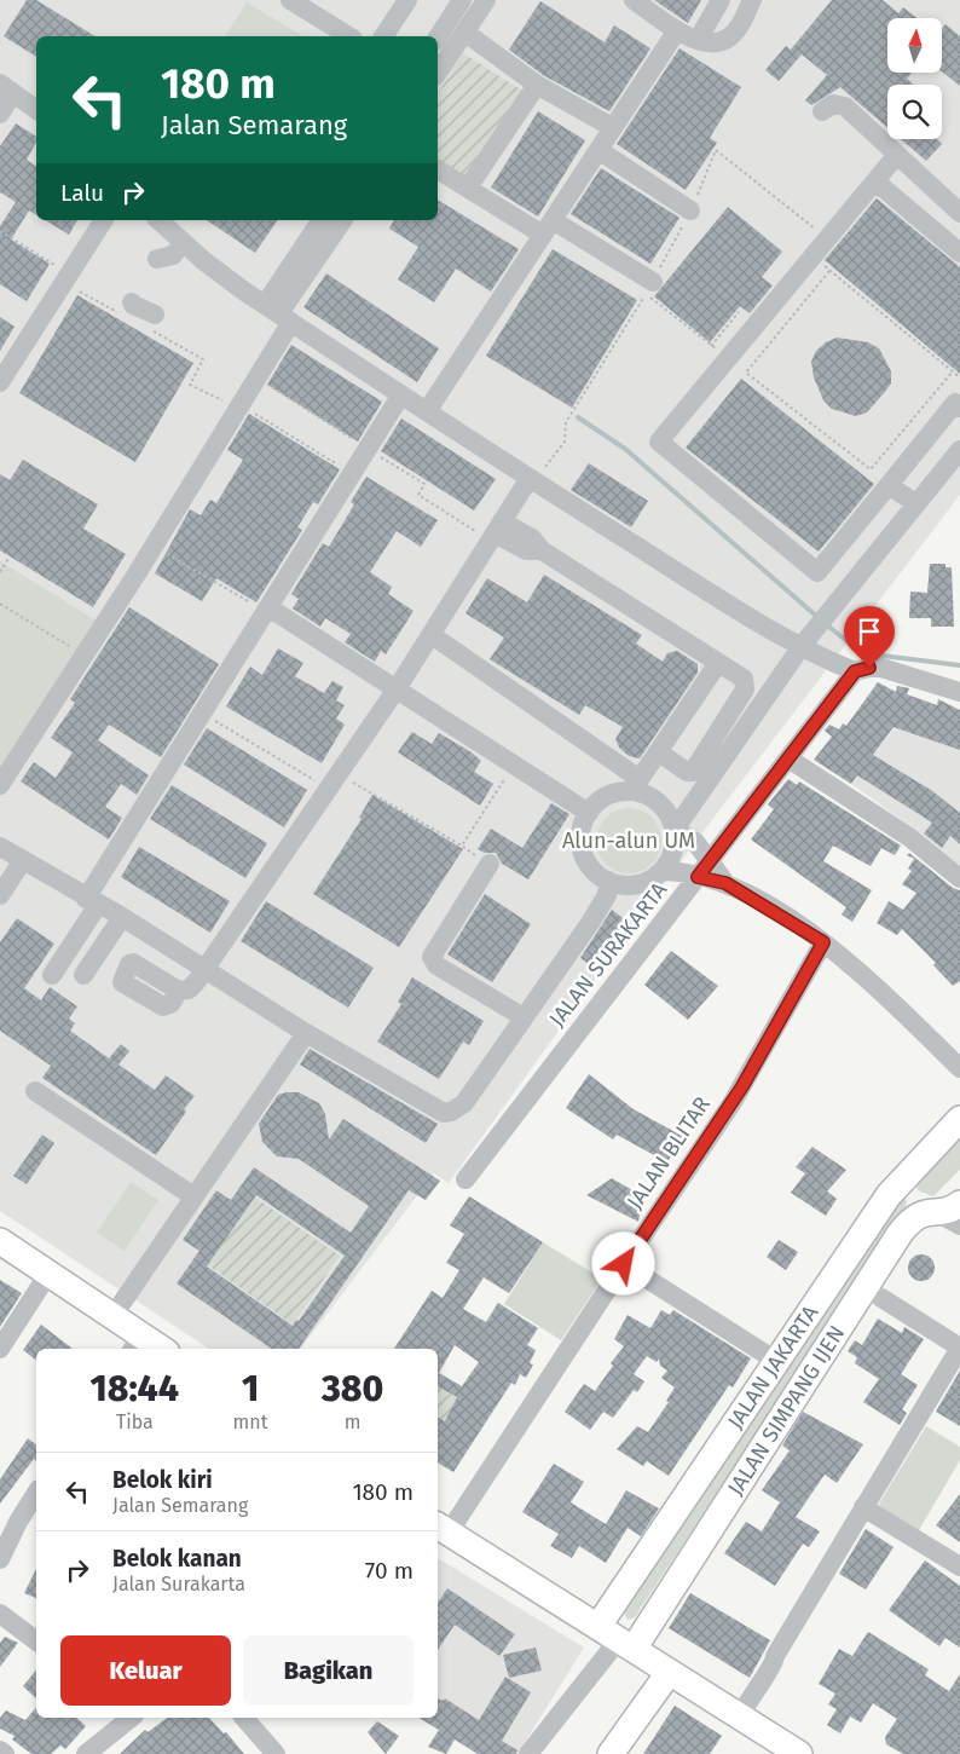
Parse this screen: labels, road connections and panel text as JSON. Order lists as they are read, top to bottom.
{
  "streets": {
    "main road": ["JALAN JAKARTA", "JALAN SIMPANG IJEN"],
    "street": ["JALAN SURAKARTA", "JALAN BLITAR"]
  },
  "crossings": [
    ["JALAN JAKARTA", "JALAN SIMPANG IJEN"]
  ],
  "parks": ["Alun-alun UM"],
  "north": "top",
  "page": {
    "turn": ["180 m", "Jalan Semarang"],
    "then": "Lalu",
    "eta": [
      "18:44",
      "Tiba",
      "1",
      "mnt",
      "380",
      "m"
    ],
    "list": [
      {
        "name": "Belok kiri",
        "note": "Jalan Semarang",
        "value": "180 m"
      },
      {
        "name": "Belok kanan",
        "note": "Jalan Surakarta",
        "value": "70 m"
      }
    ],
    "buttons": ["Keluar", "Bagikan"]
  }
}
